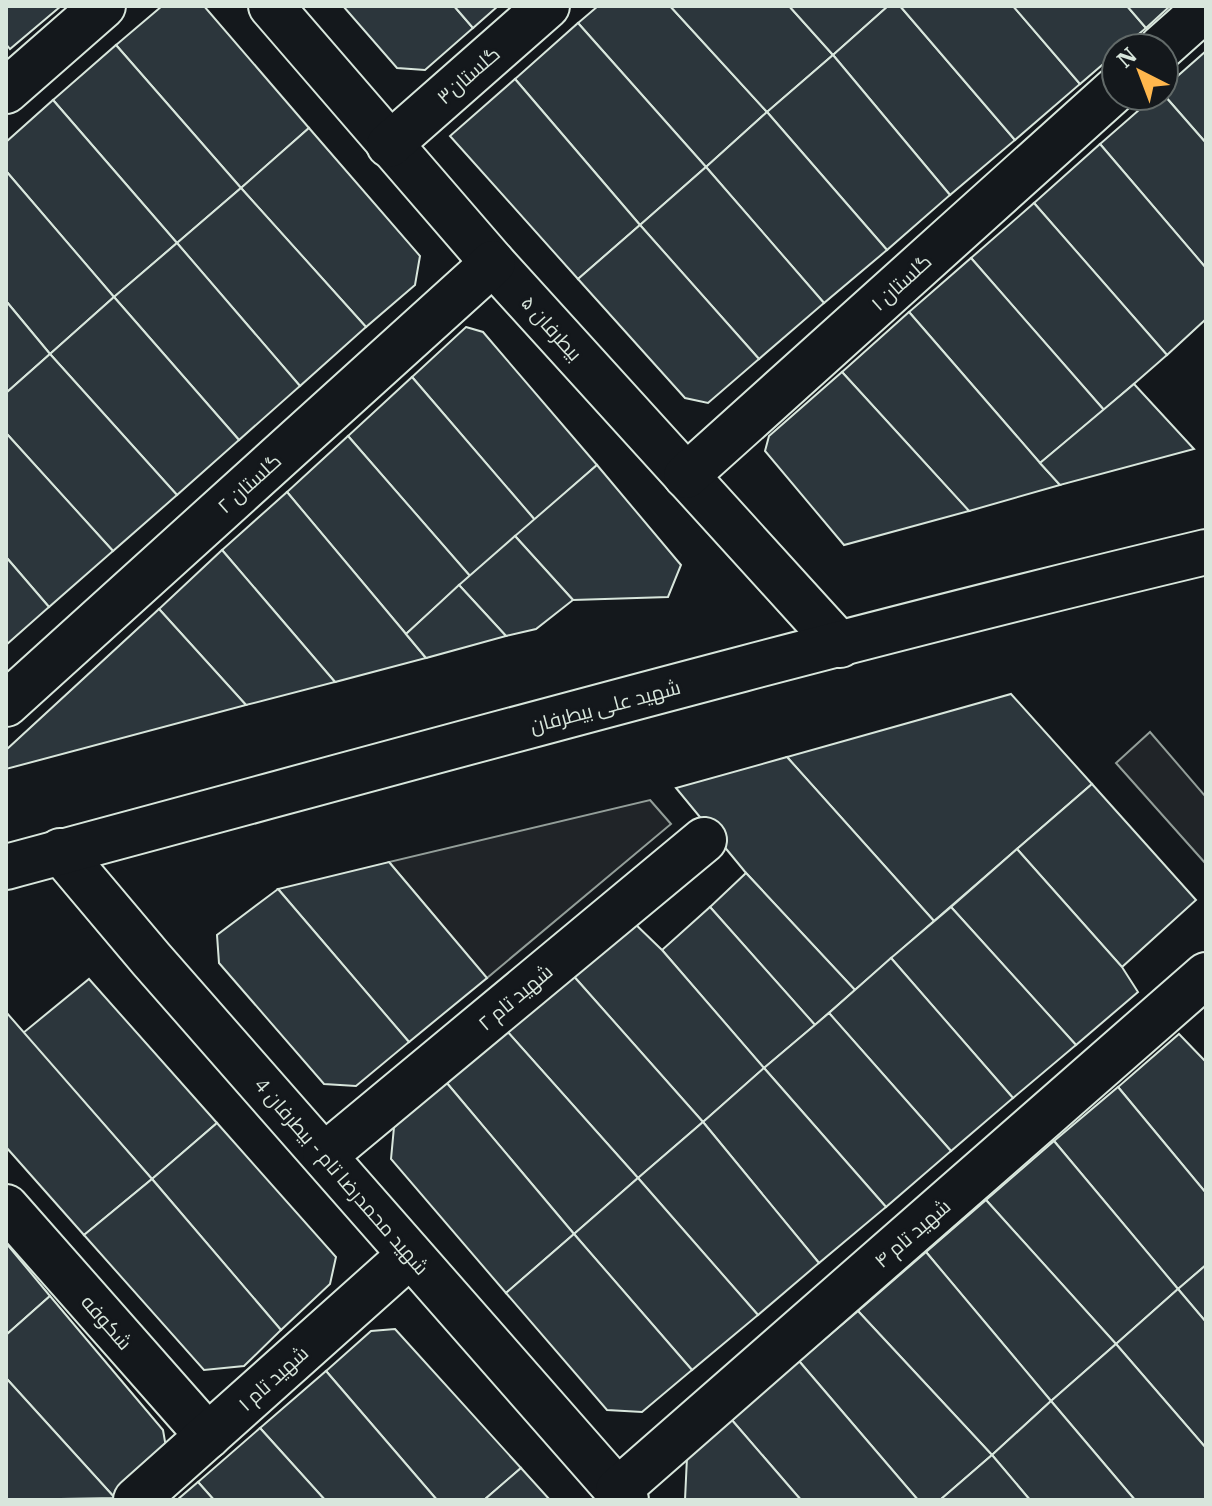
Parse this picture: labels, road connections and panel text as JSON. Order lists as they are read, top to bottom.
{
  "streets": {
    "street": [
      "گلستان۳",
      "گلستان ۱",
      "بیطرفان ۵",
      "گلستان ۲",
      "شهید علی بیطرفان",
      "شهید تام ۲",
      "شهید محمدرضا تام - بیطرفان 4",
      "شهید تام ۴",
      "شکوفه",
      "شهید تام ۱"
    ]
  },
  "crossings": [
    ["گلستان۳", "بیطرفان ۵"],
    ["گلستان ۱", "بیطرفان ۵"],
    ["بیطرفان ۵", "گلستان ۲"],
    ["بیطرفان ۵", "شهید علی بیطرفان"],
    ["شهید علی بیطرفان", "شهید محمدرضا تام - بیطرفان 4"],
    ["شهید تام ۲", "شهید محمدرضا تام - بیطرفان 4"],
    ["شهید محمدرضا تام - بیطرفان 4", "شهید تام ۴"],
    ["شهید محمدرضا تام - بیطرفان 4", "شهید تام ۱"],
    ["شکوفه", "شهید تام ۱"]
  ],
  "north": "top left"
}
